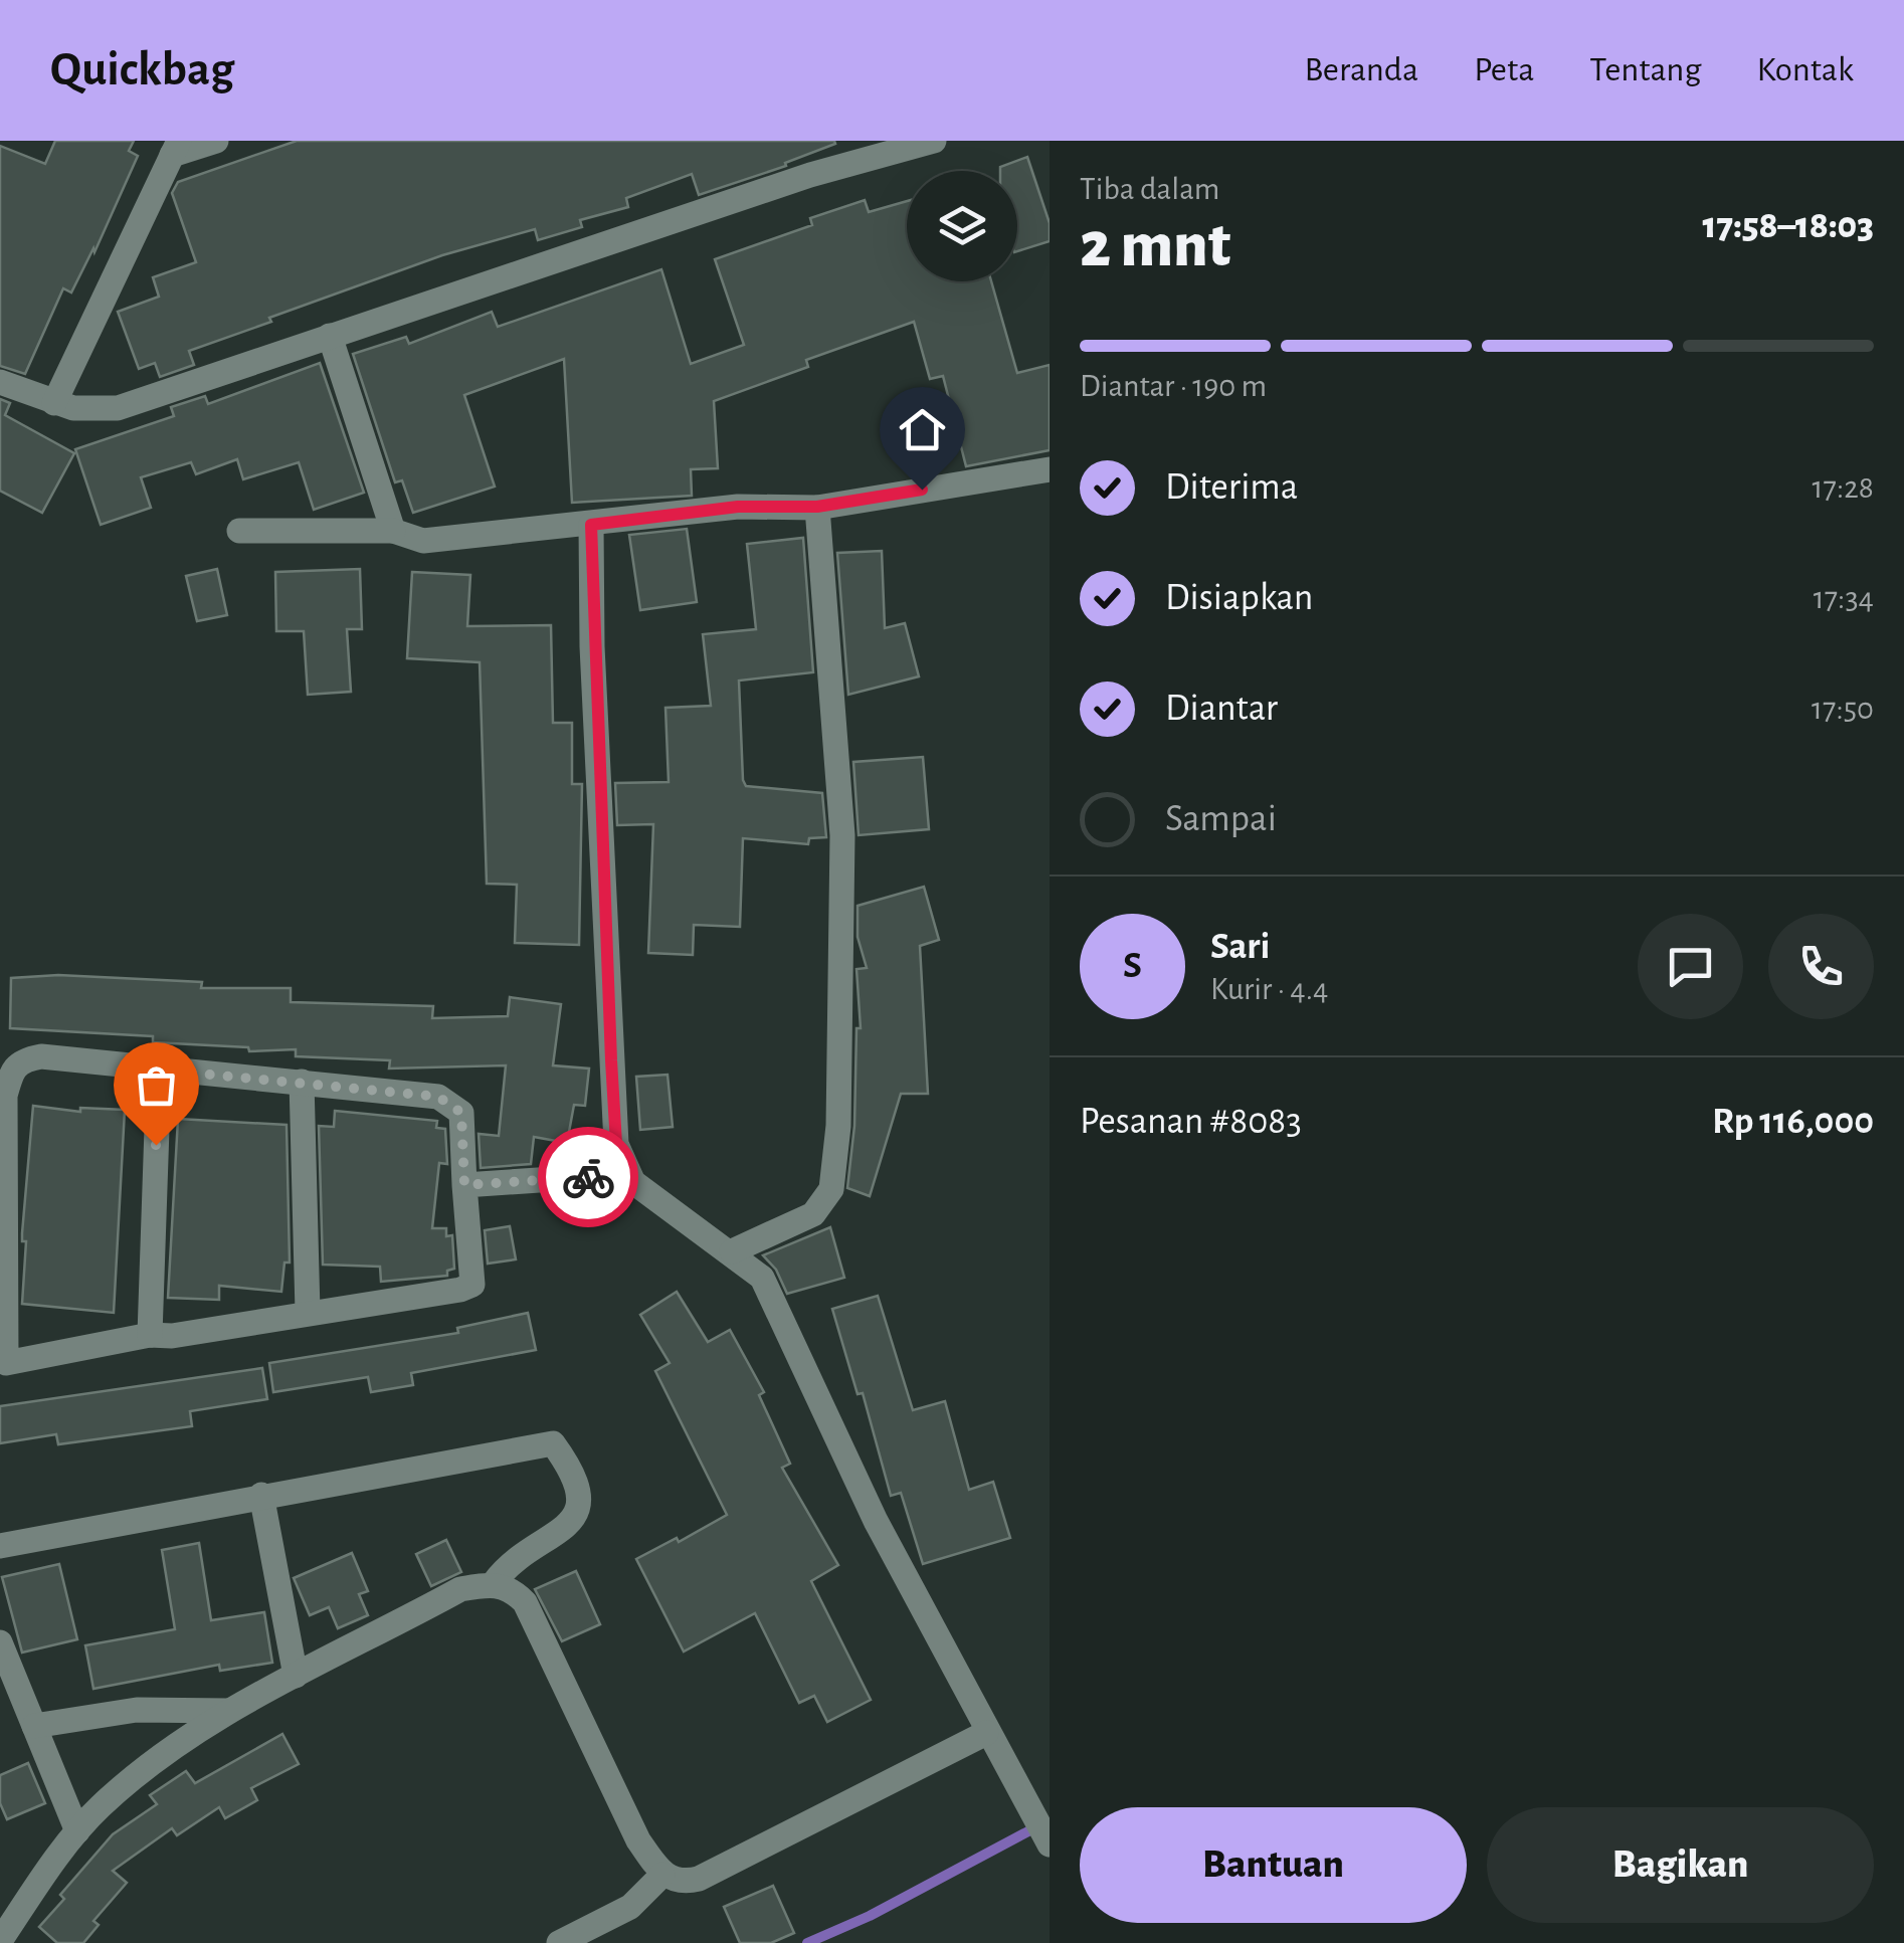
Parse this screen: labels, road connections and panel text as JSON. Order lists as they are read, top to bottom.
{
  "page": {
    "header": "Quickbag",
    "nav": [
      "Beranda",
      "Peta",
      "Tentang",
      "Kontak"
    ],
    "heading": ["2 mnt", "Tiba dalam", "17:58–18:03"],
    "panel": [
      "Sari",
      "Kurir · 4.4",
      "Pesanan #8083",
      "Rp 116,000"
    ],
    "bar": "Diantar · 190 m",
    "list": [
      ["Diterima", "17:28"],
      ["Disiapkan", "17:34"],
      ["Diantar", "17:50"],
      "Sampai"
    ],
    "round": "S",
    "buttons": ["Bantuan", "Bagikan"]
  }
}
